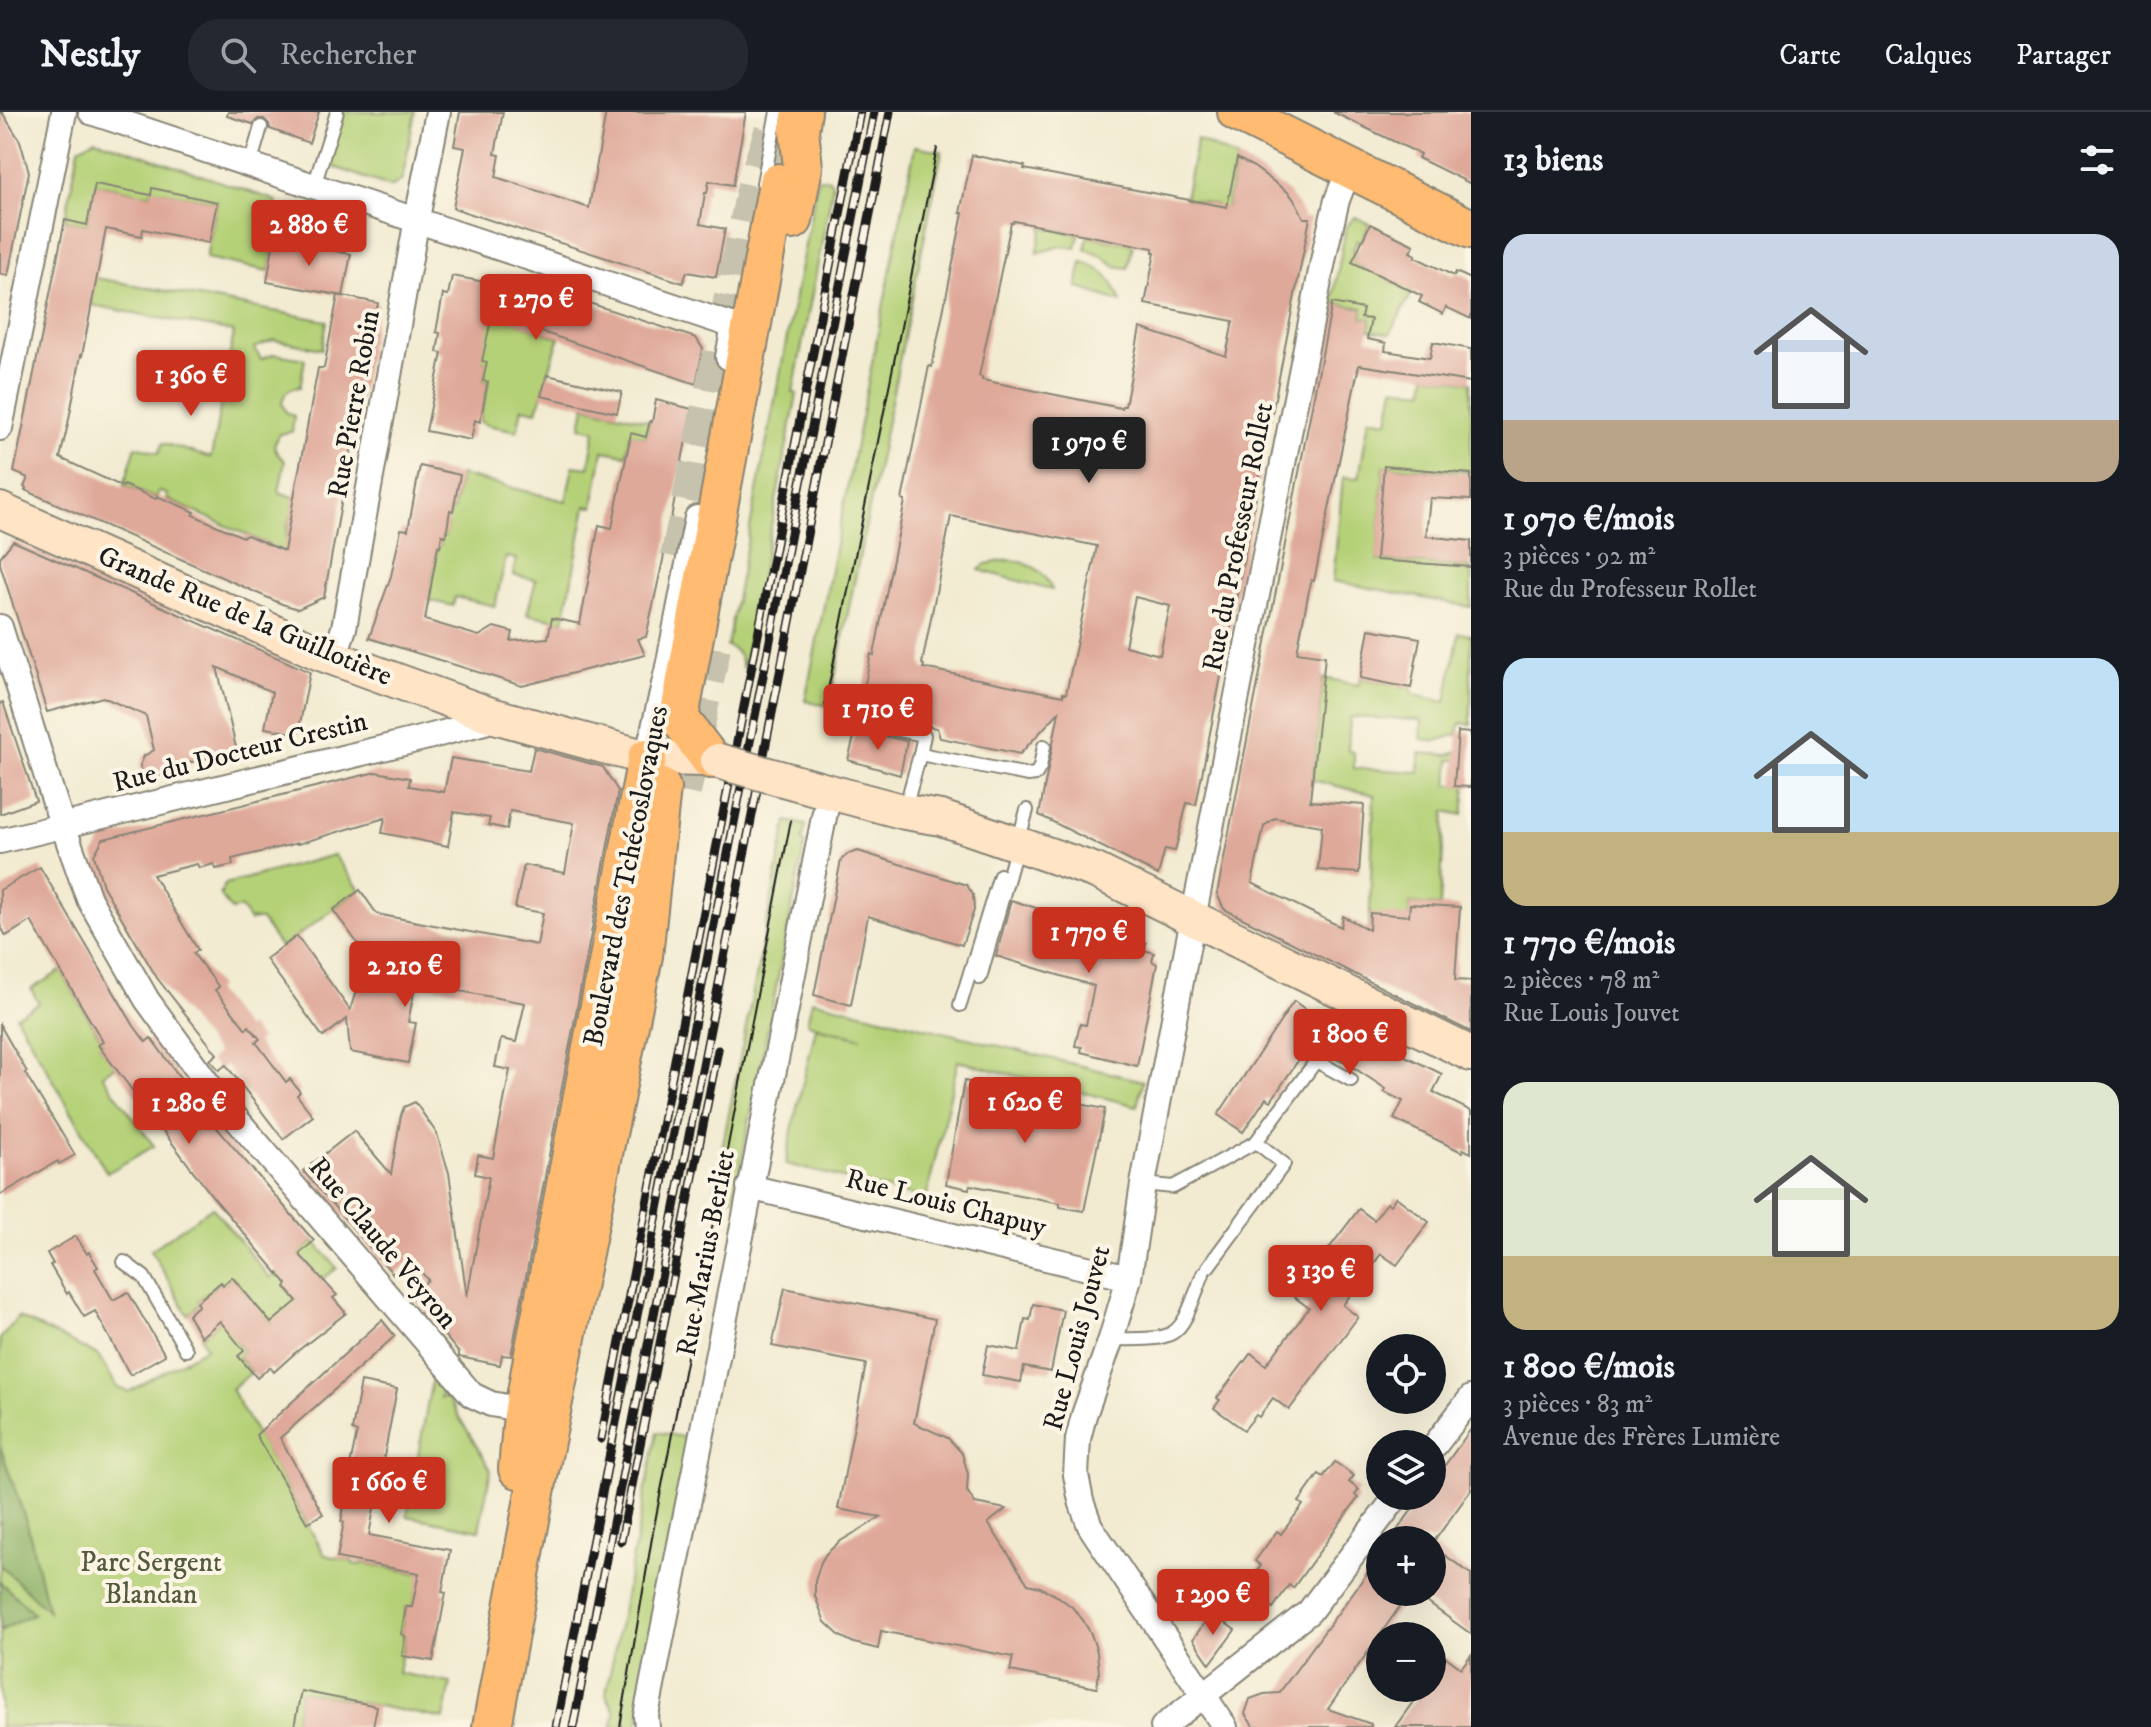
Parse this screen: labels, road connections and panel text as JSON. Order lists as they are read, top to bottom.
{
  "streets": {
    "main road": ["Grande Rue de la Guillotière", "Boulevard des Tchécoslovaques"],
    "street": [
      "Rue Pierre Robin",
      "Rue du Professeur Rollet",
      "Rue du Docteur Crestin",
      "Rue Louis Chapuy",
      "Rue Claude Veyron",
      "Rue Marius Berliet",
      "Rue Louis Jouvet"
    ]
  },
  "crossings": [
    ["Rue Pierre Robin", "Grande Rue de la Guillotière"],
    ["Rue Pierre Robin", "Boulevard des Tchécoslovaques"],
    ["Rue du Professeur Rollet", "Grande Rue de la Guillotière"],
    ["Rue du Professeur Rollet", "Rue Louis Jouvet"],
    ["Grande Rue de la Guillotière", "Rue du Docteur Crestin"],
    ["Grande Rue de la Guillotière", "Boulevard des Tchécoslovaques"],
    ["Grande Rue de la Guillotière", "Rue Marius Berliet"],
    ["Grande Rue de la Guillotière", "Rue Louis Jouvet"],
    ["Rue du Docteur Crestin", "Rue Claude Veyron"],
    ["Boulevard des Tchécoslovaques", "Rue Claude Veyron"],
    ["Rue Louis Chapuy", "Rue Marius Berliet"],
    ["Rue Louis Chapuy", "Rue Louis Jouvet"]
  ],
  "parks": ["Parc Sergent Blandan"],
  "page": {
    "header": "Nestly",
    "search": "Rechercher",
    "nav": ["Carte", "Calques", "Partager"],
    "heading": "13 biens",
    "price": [
      "2 880 €",
      "1 270 €",
      "1 360 €",
      "1 970 €",
      "1 710 €",
      "1 770 €",
      "2 210 €",
      "1 800 €",
      "1 620 €",
      "1 280 €",
      "3 130 €",
      "1 660 €",
      "1 290 €"
    ],
    "list": [
      {
        "name": "1 970 €/mois",
        "note": "3 pièces · 92 m² · Rue du Professeur Rollet"
      },
      {
        "name": "1 770 €/mois",
        "note": "2 pièces · 78 m² · Rue Louis Jouvet"
      },
      {
        "name": "1 800 €/mois",
        "note": "3 pièces · 83 m² · Avenue des Frères Lumière"
      }
    ],
    "map_buttons": ["+", "−"]
  }
}
